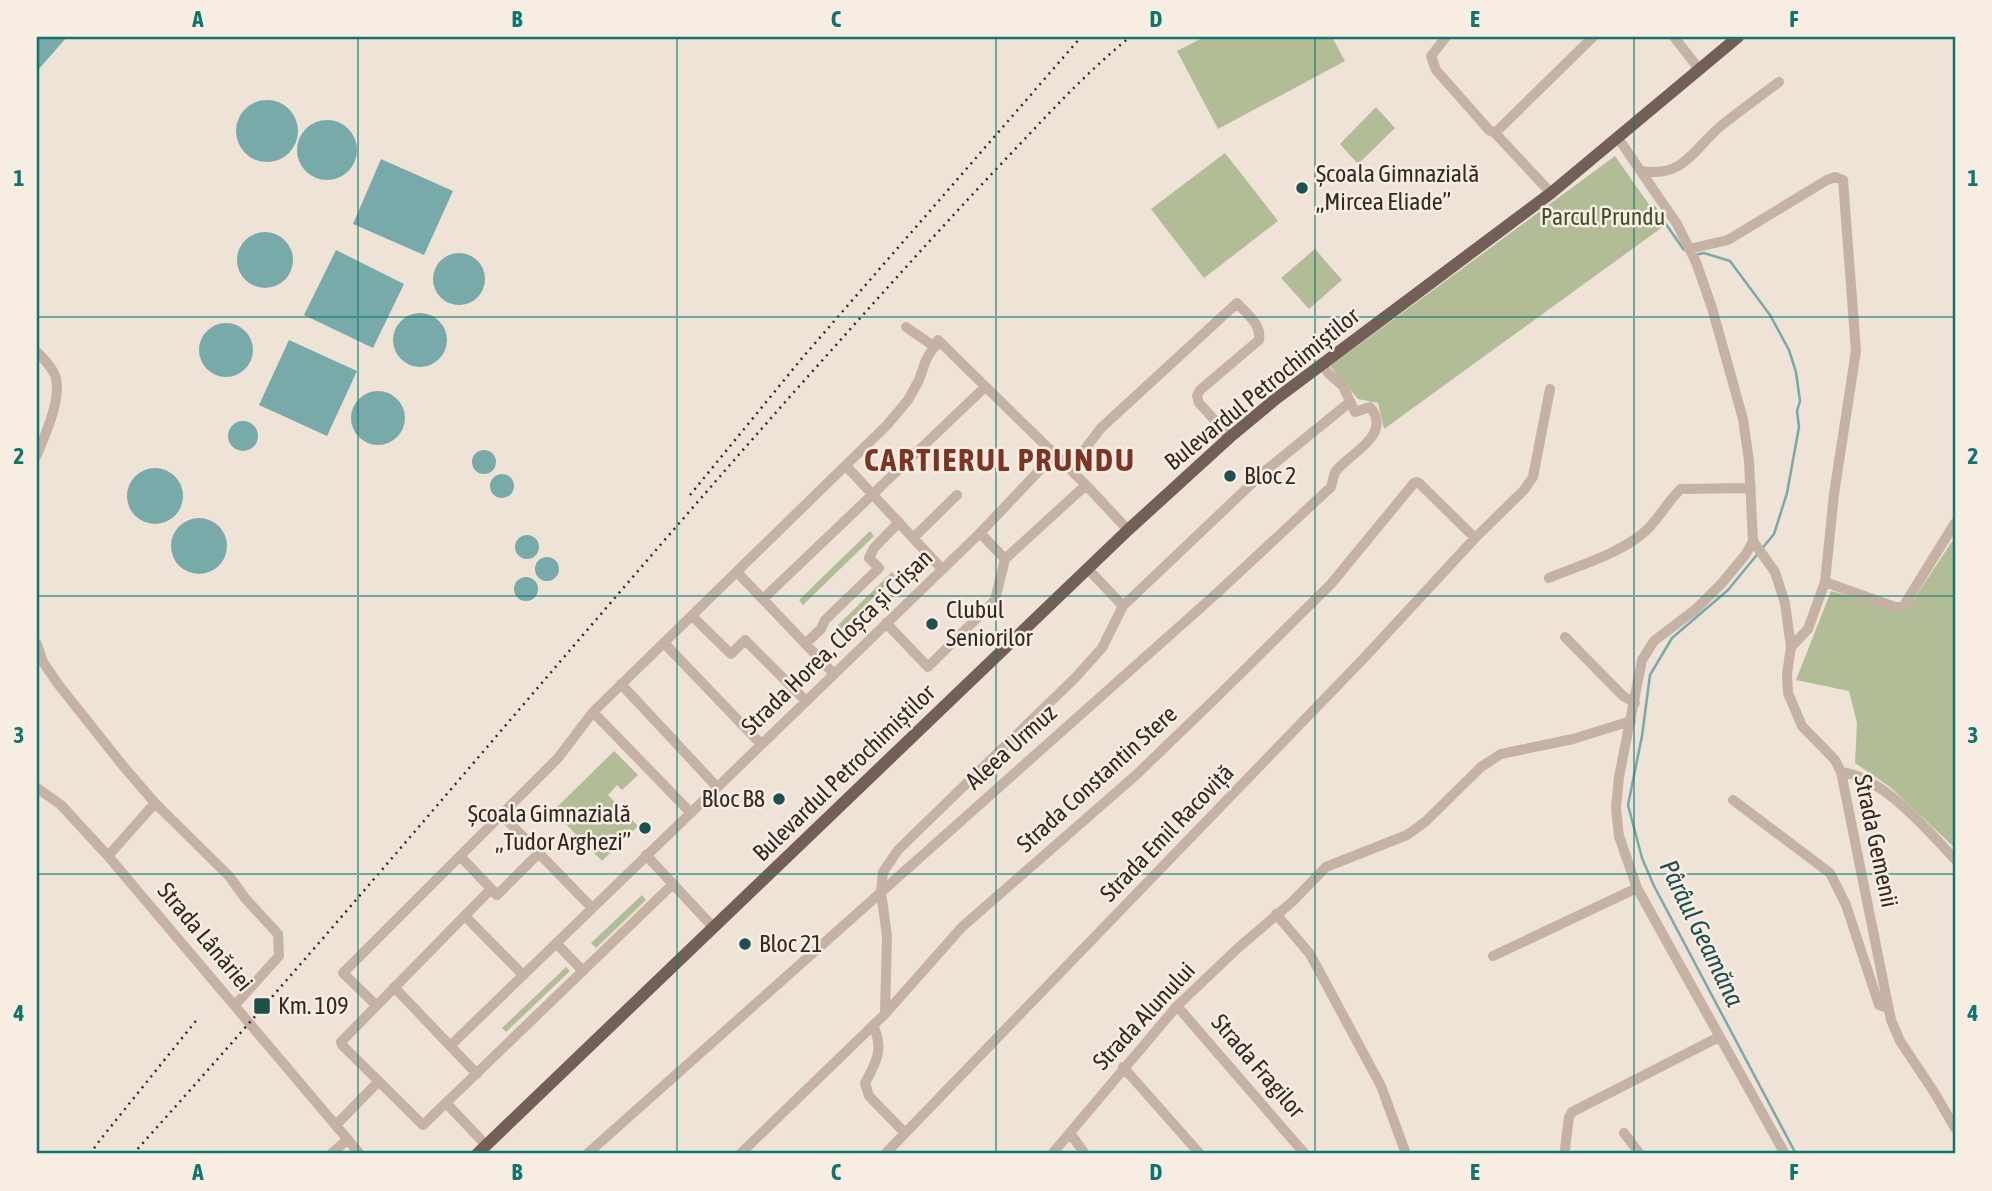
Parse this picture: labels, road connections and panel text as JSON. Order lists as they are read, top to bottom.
{
  "streets": {
    "main road": ["Bulevardul Petrochimiștilor"],
    "street": [
      "Strada Horea, Cloșca și Crișan",
      "Aleea Urmuz",
      "Strada Constantin Stere",
      "Strada Emil Racoviță",
      "Strada Gemenii",
      "Strada Lânăriei",
      "Strada Alunului",
      "Strada Fragilor"
    ]
  },
  "crossings": [
    ["Bulevardul Petrochimiștilor", "Aleea Urmuz"],
    ["Strada Constantin Stere", "Strada Emil Racoviță"],
    ["Strada Alunului", "Strada Fragilor"]
  ],
  "districts": ["CARTIERUL PRUNDU"],
  "water": ["Pârâul Geamăna"],
  "parks": ["Parcul Prundu"],
  "places": {
    "other": [
      "Școala Gimnazială „Mircea Eliade”",
      "Bloc 2",
      "Clubul Seniorilor",
      "Bloc B8",
      "Școala Gimnazială „Tudor Arghezi”",
      "Bloc 21"
    ],
    "transit": ["Km. 109"]
  },
  "grid": {
    "columns": [
      "A",
      "B",
      "C",
      "D",
      "E",
      "F"
    ],
    "rows": [
      "1",
      "2",
      "3",
      "4"
    ]
  }
}
